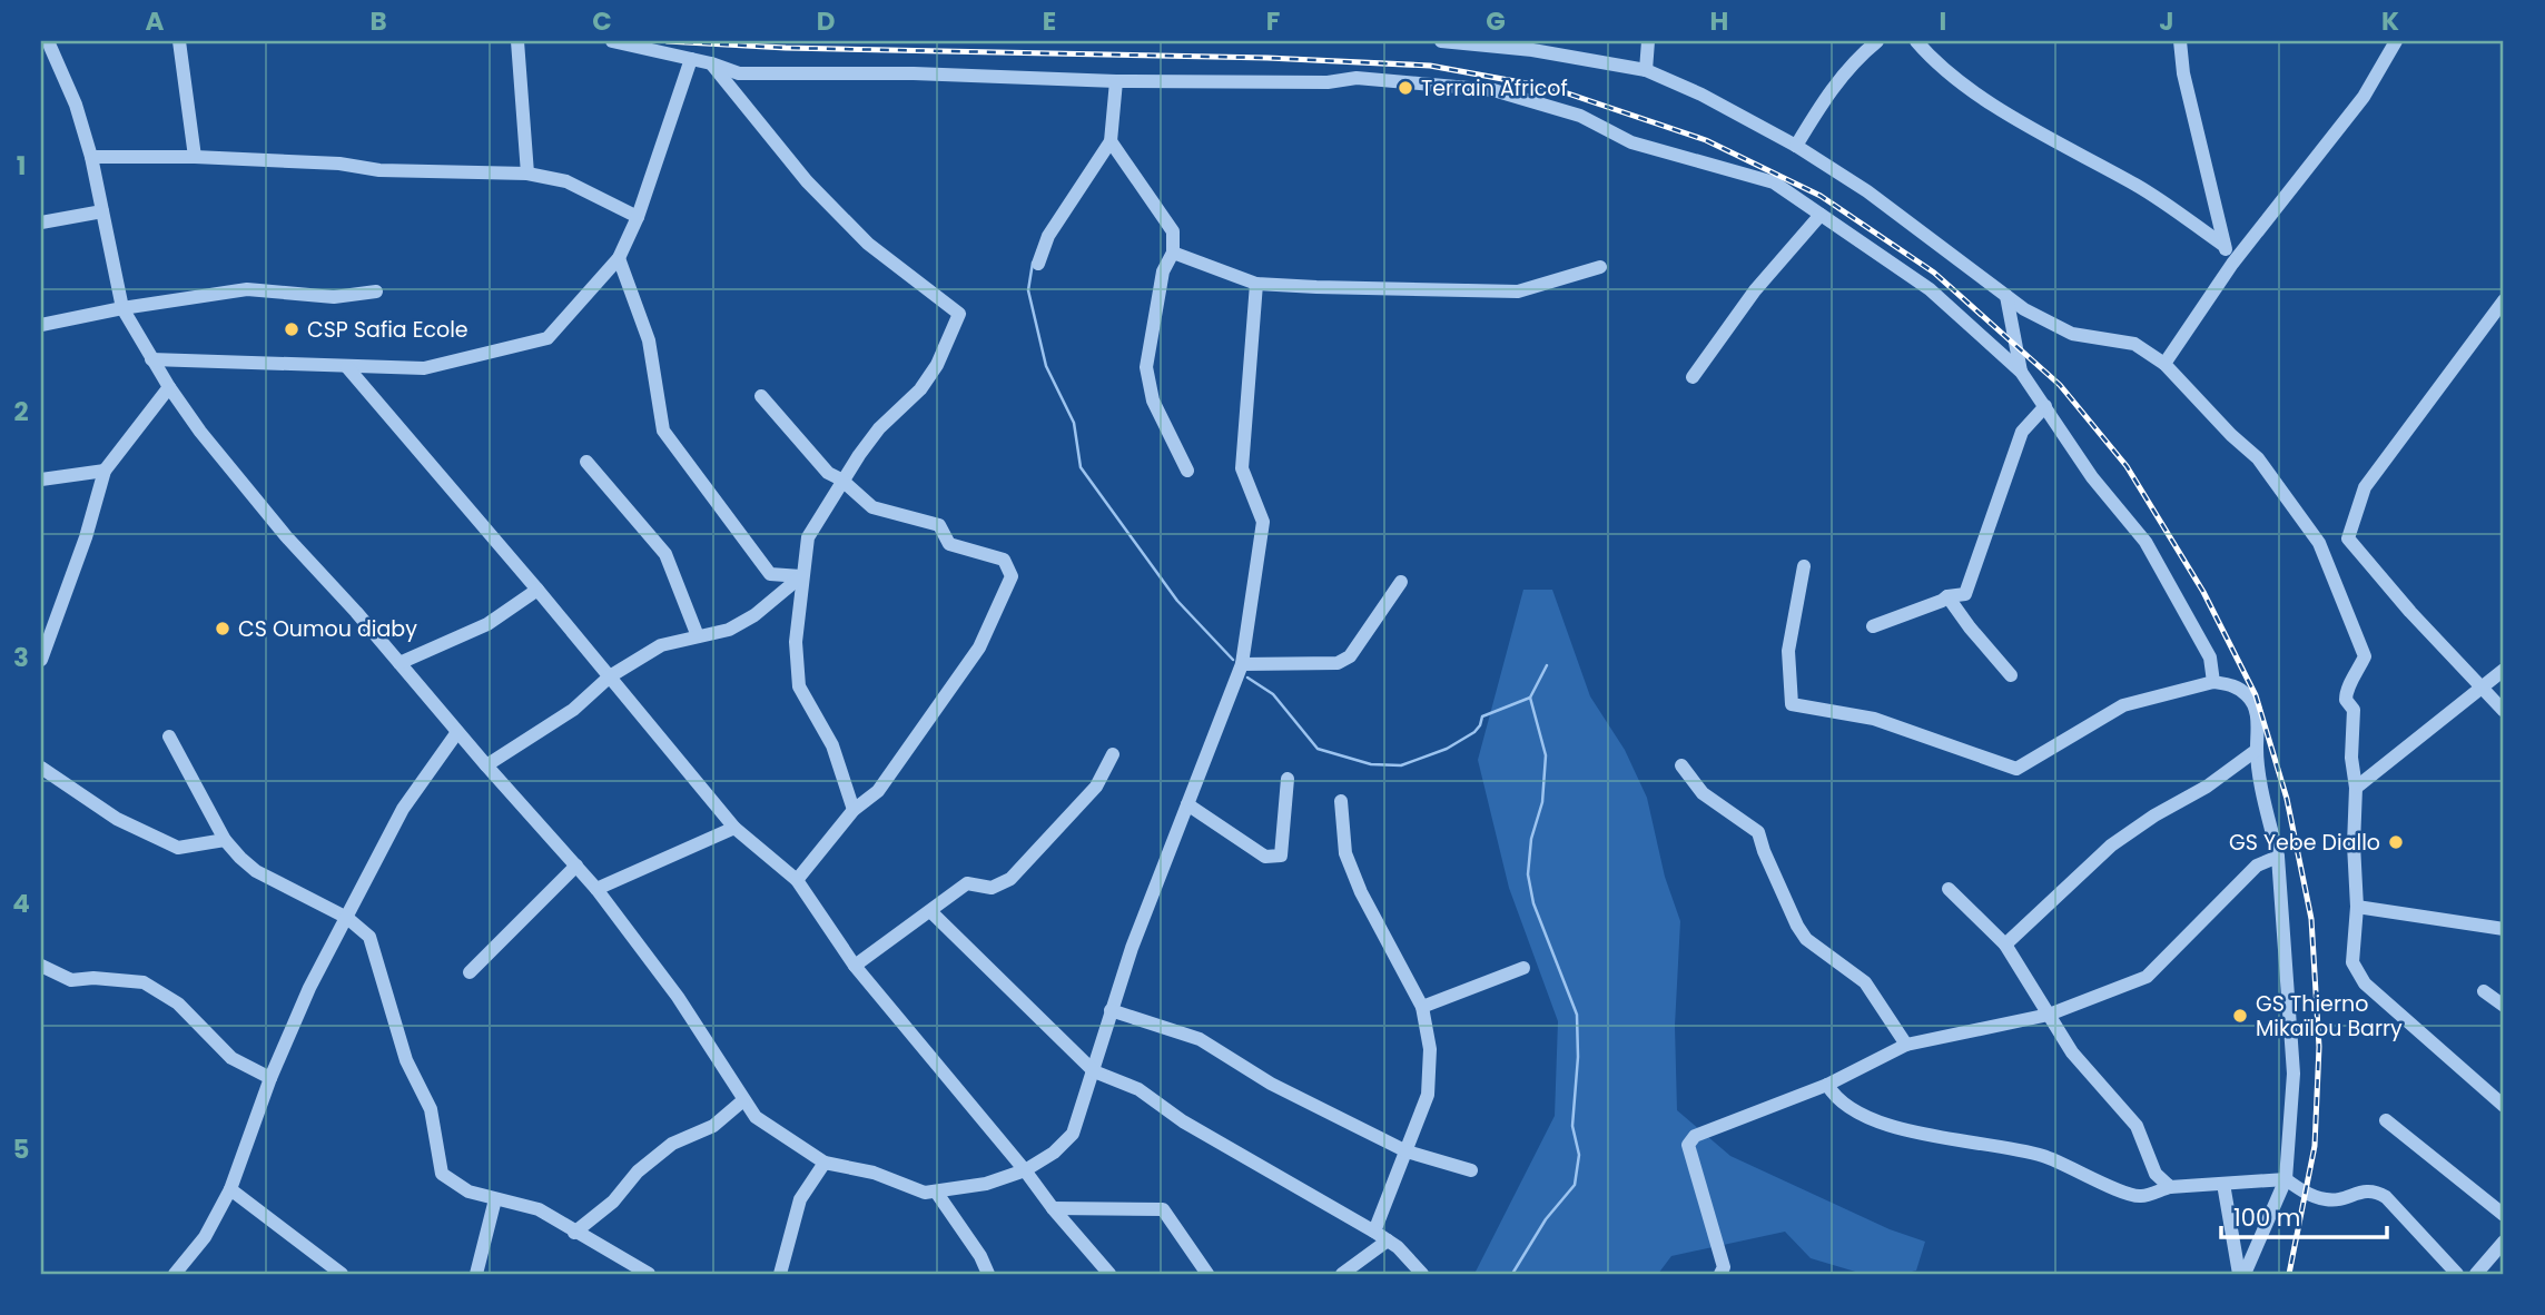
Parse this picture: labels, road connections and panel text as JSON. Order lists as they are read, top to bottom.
{
  "places": [
    "Terrain Africof",
    "CSP Safia Ecole",
    "CS Oumou diaby",
    "GS Yebe Diallo",
    "GS Thierno Mikaïlou Barry"
  ],
  "scale_bar": "100 m",
  "grid": {
    "columns": [
      "A",
      "B",
      "C",
      "D",
      "E",
      "F",
      "G",
      "H",
      "I",
      "J",
      "K"
    ],
    "rows": [
      "1",
      "2",
      "3",
      "4",
      "5"
    ]
  }
}
